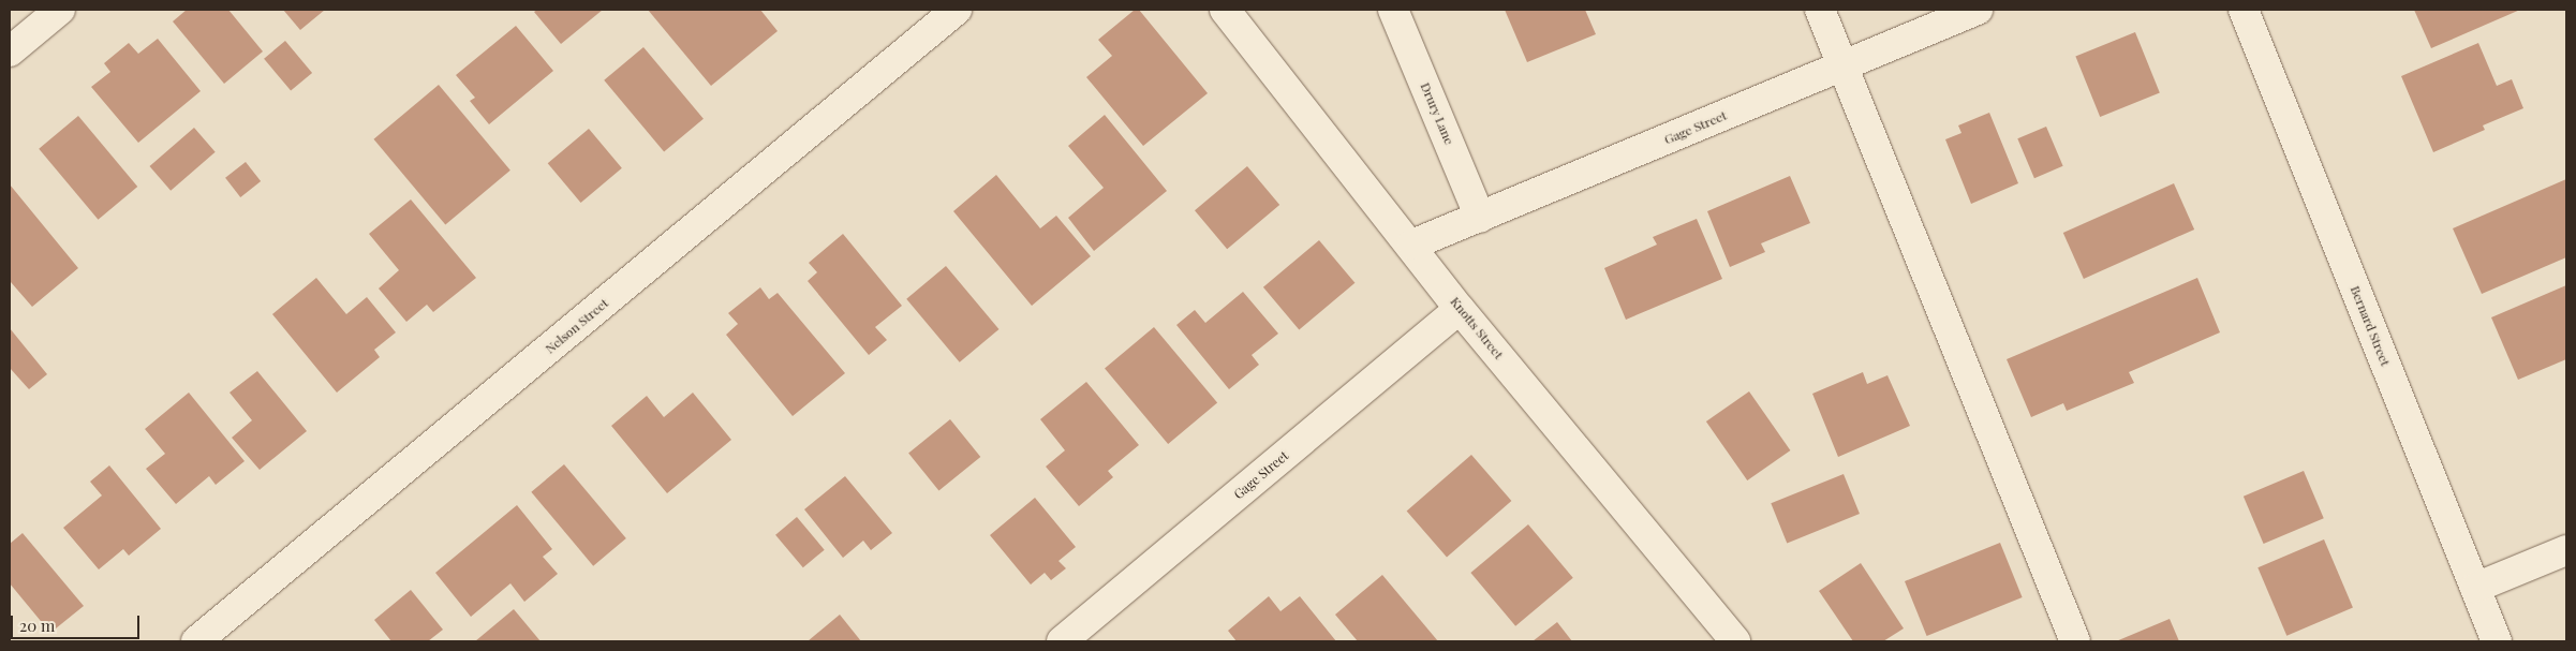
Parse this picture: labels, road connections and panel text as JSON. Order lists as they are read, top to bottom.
{
  "streets": {
    "street": [
      "Drury Lane",
      "Gage Street",
      "Nelson Street",
      "Bernard Street",
      "Knotts Street"
    ]
  },
  "crossings": [
    ["Drury Lane", "Gage Street"],
    ["Gage Street", "Knotts Street"]
  ],
  "scale_bar": "20 m"
}
